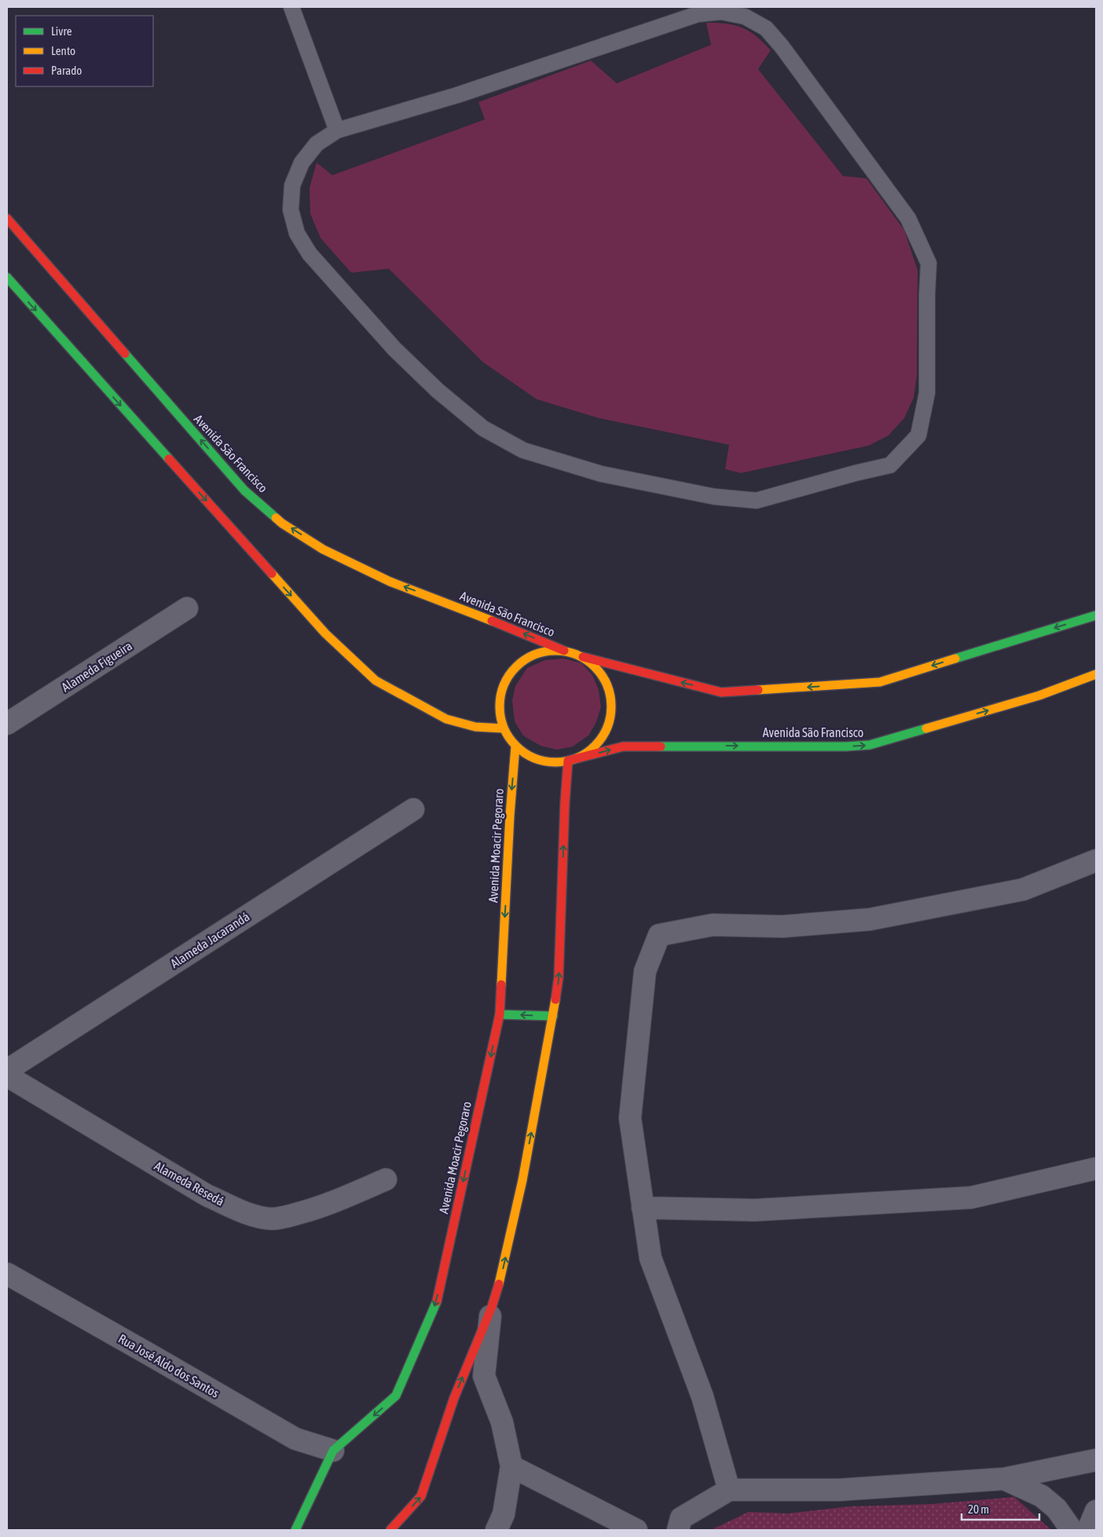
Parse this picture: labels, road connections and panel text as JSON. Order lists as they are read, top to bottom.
{
  "streets": {
    "main road": ["Avenida São Francisco", "Avenida Moacir Pegoraro"],
    "street": [
      "Alameda Figueira",
      "Alameda Jacarandá",
      "Alameda Resedá",
      "Rua José Aldo dos Santos"
    ]
  },
  "crossings": [
    ["Avenida São Francisco", "Avenida Moacir Pegoraro"],
    ["Avenida Moacir Pegoraro", "Rua José Aldo dos Santos"]
  ],
  "legend": ["Livre", "Lento", "Parado"],
  "scale_bar": "20 m"
}
